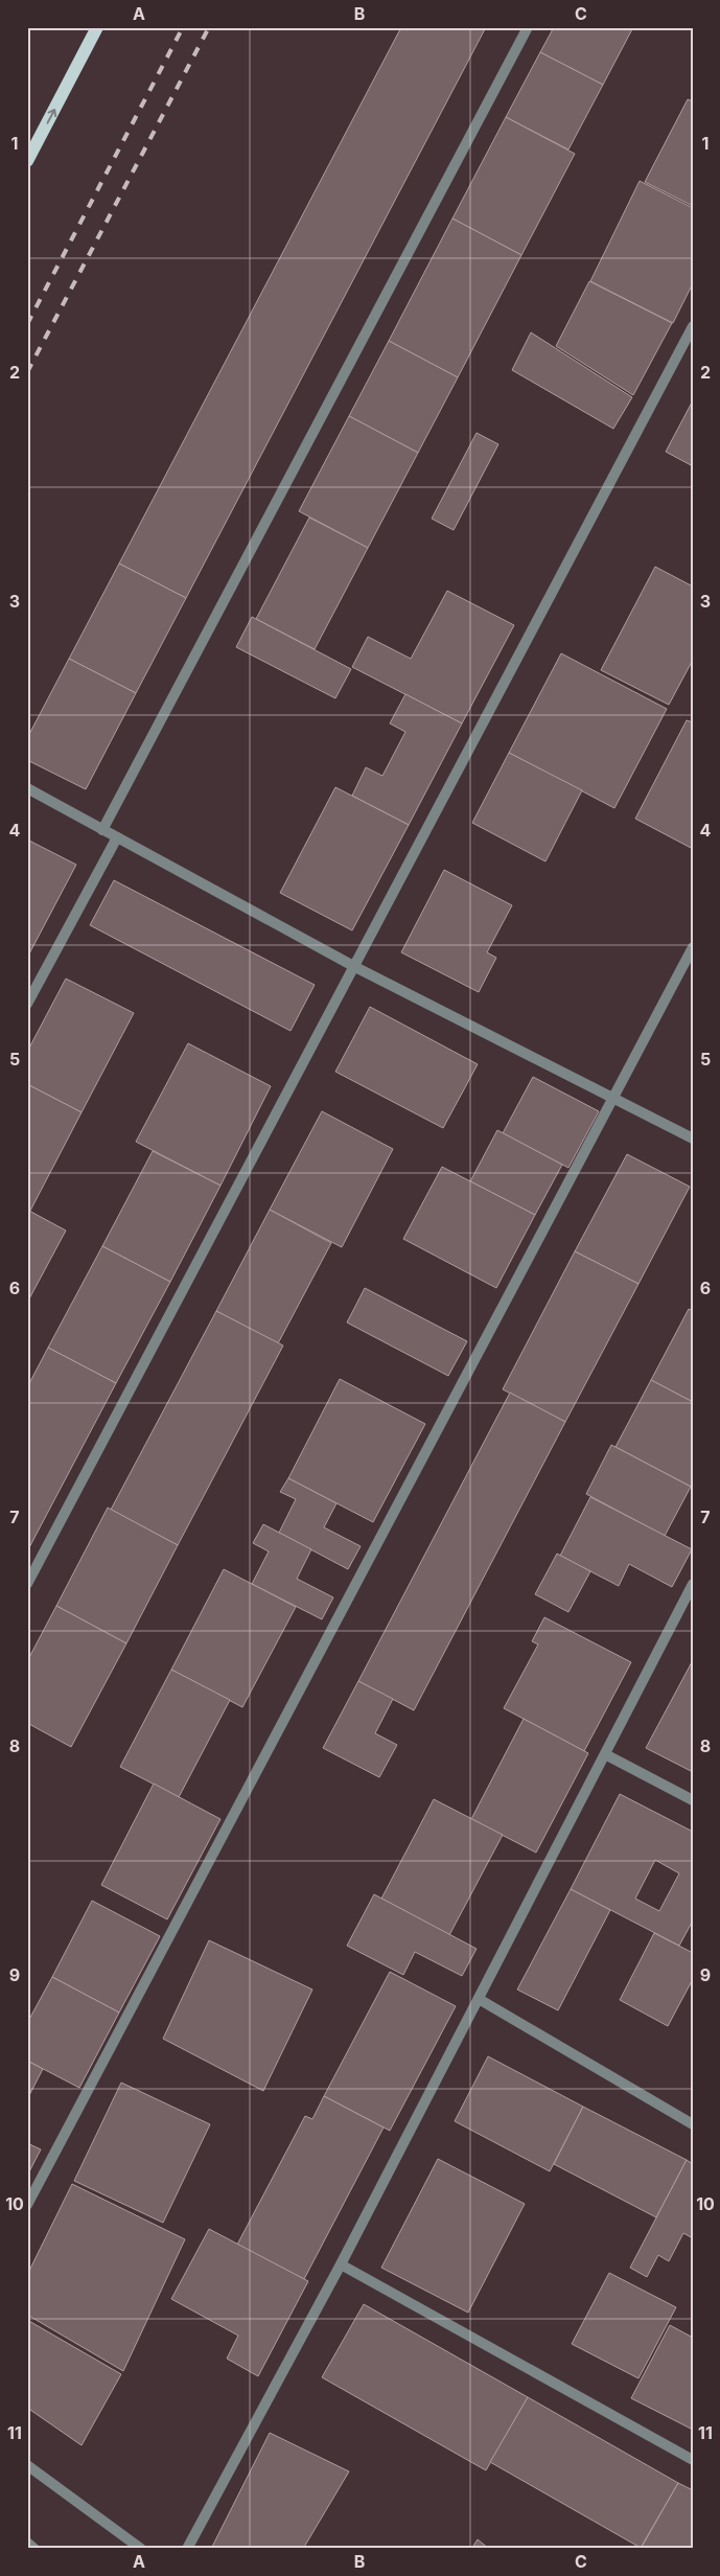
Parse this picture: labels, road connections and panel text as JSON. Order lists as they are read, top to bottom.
{
  "grid": {
    "columns": ["A", "B", "C"],
    "rows": [
      "1",
      "2",
      "3",
      "4",
      "5",
      "6",
      "7",
      "8",
      "9",
      "10",
      "11"
    ]
  }
}
